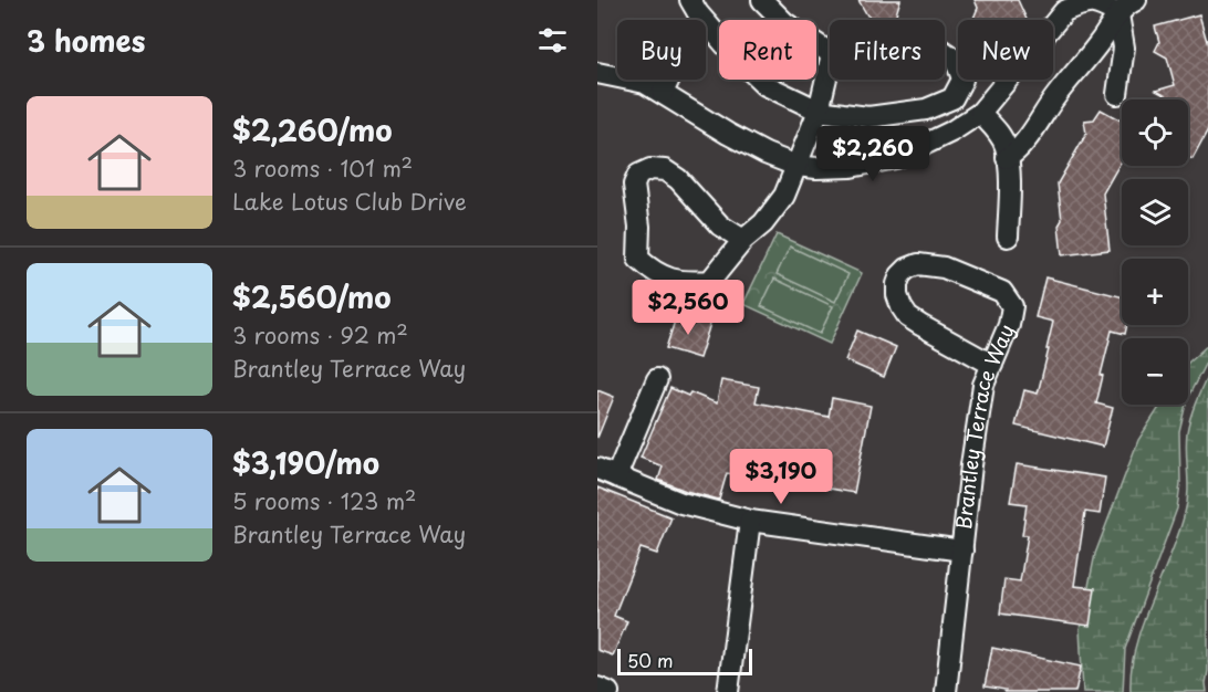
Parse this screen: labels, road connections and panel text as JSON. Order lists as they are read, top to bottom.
{
  "streets": {
    "street": ["Brantley Terrace Way"]
  },
  "scale_bar": "50 m",
  "page": {
    "heading": "3 homes",
    "chip": [
      "Buy",
      "Rent",
      "Filters",
      "New"
    ],
    "list": [
      {
        "name": "$2,260/mo",
        "note": "3 rooms · 101 m² · Lake Lotus Club Drive"
      },
      {
        "name": "$2,560/mo",
        "note": "3 rooms · 92 m² · Brantley Terrace Way"
      },
      {
        "name": "$3,190/mo",
        "note": "5 rooms · 123 m² · Brantley Terrace Way"
      }
    ],
    "map_buttons": ["+", "−"],
    "price": ["$2,260", "$2,560", "$3,190"],
    "scale": "50 m"
  }
}
